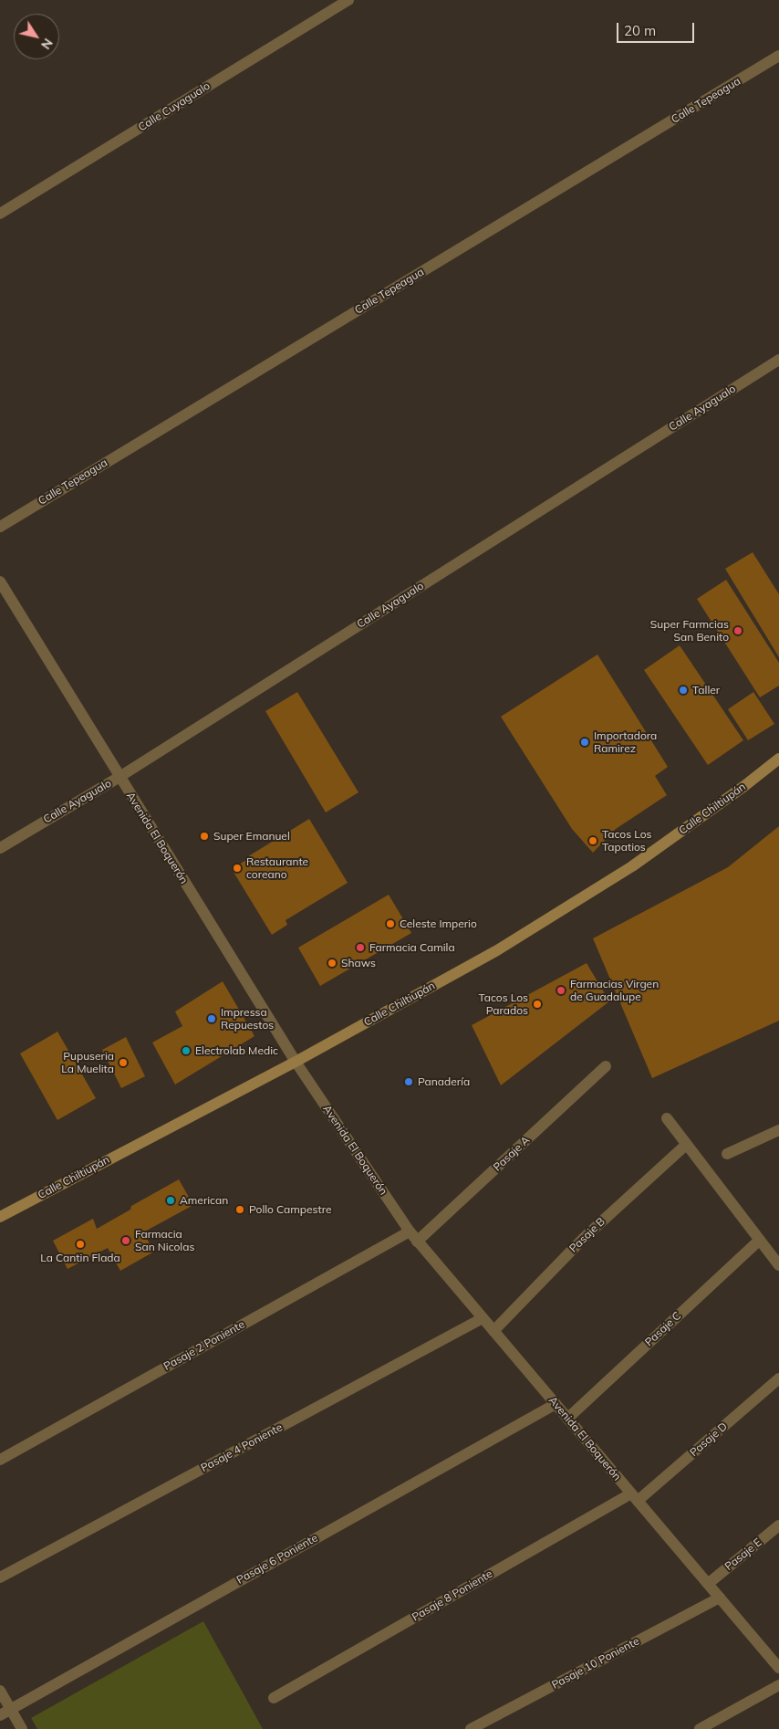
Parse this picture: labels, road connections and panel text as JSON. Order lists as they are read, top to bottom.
{
  "streets": {
    "main road": ["Calle Chiltiupán"],
    "street": [
      "Calle Tepeagua",
      "Calle Cuyagualo",
      "Calle Ayagualo",
      "Avenida El Boquerón",
      "Pasaje A",
      "Pasaje B",
      "Pasaje C",
      "Pasaje 2 Poniente",
      "Pasaje D",
      "Pasaje 4 Poniente",
      "Pasaje E",
      "Pasaje 6 Poniente",
      "Pasaje 8 Poniente",
      "Pasaje 10 Poniente"
    ]
  },
  "crossings": [
    ["Calle Ayagualo", "Avenida El Boquerón"],
    ["Calle Chiltiupán", "Avenida El Boquerón"],
    ["Avenida El Boquerón", "Pasaje A"],
    ["Avenida El Boquerón", "Pasaje B"],
    ["Avenida El Boquerón", "Pasaje C"],
    ["Avenida El Boquerón", "Pasaje 2 Poniente"],
    ["Avenida El Boquerón", "Pasaje D"],
    ["Avenida El Boquerón", "Pasaje 4 Poniente"],
    ["Avenida El Boquerón", "Pasaje E"],
    ["Avenida El Boquerón", "Pasaje 6 Poniente"],
    ["Avenida El Boquerón", "Pasaje 8 Poniente"],
    ["Avenida El Boquerón", "Pasaje 10 Poniente"],
    ["Pasaje D", "Pasaje 8 Poniente"]
  ],
  "places": [
    "Super Farmcias San Benito",
    "Taller",
    "Importadora Ramirez",
    "Super Emanuel",
    "Tacos Los Tapatios",
    "Restaurante coreano",
    "Celeste Imperio",
    "Farmacia Camila",
    "Shaws",
    "Farmacias Virgen de Guadalupe",
    "Tacos Los Parados",
    "Impressa Repuestos",
    "Electrolab Medic",
    "Pupuseria La Muelita",
    "Panadería",
    "American",
    "Pollo Campestre",
    "Farmacia San Nicolas",
    "La Cantin Flada"
  ],
  "scale_bar": "20 m",
  "north": "bottom right"
}
